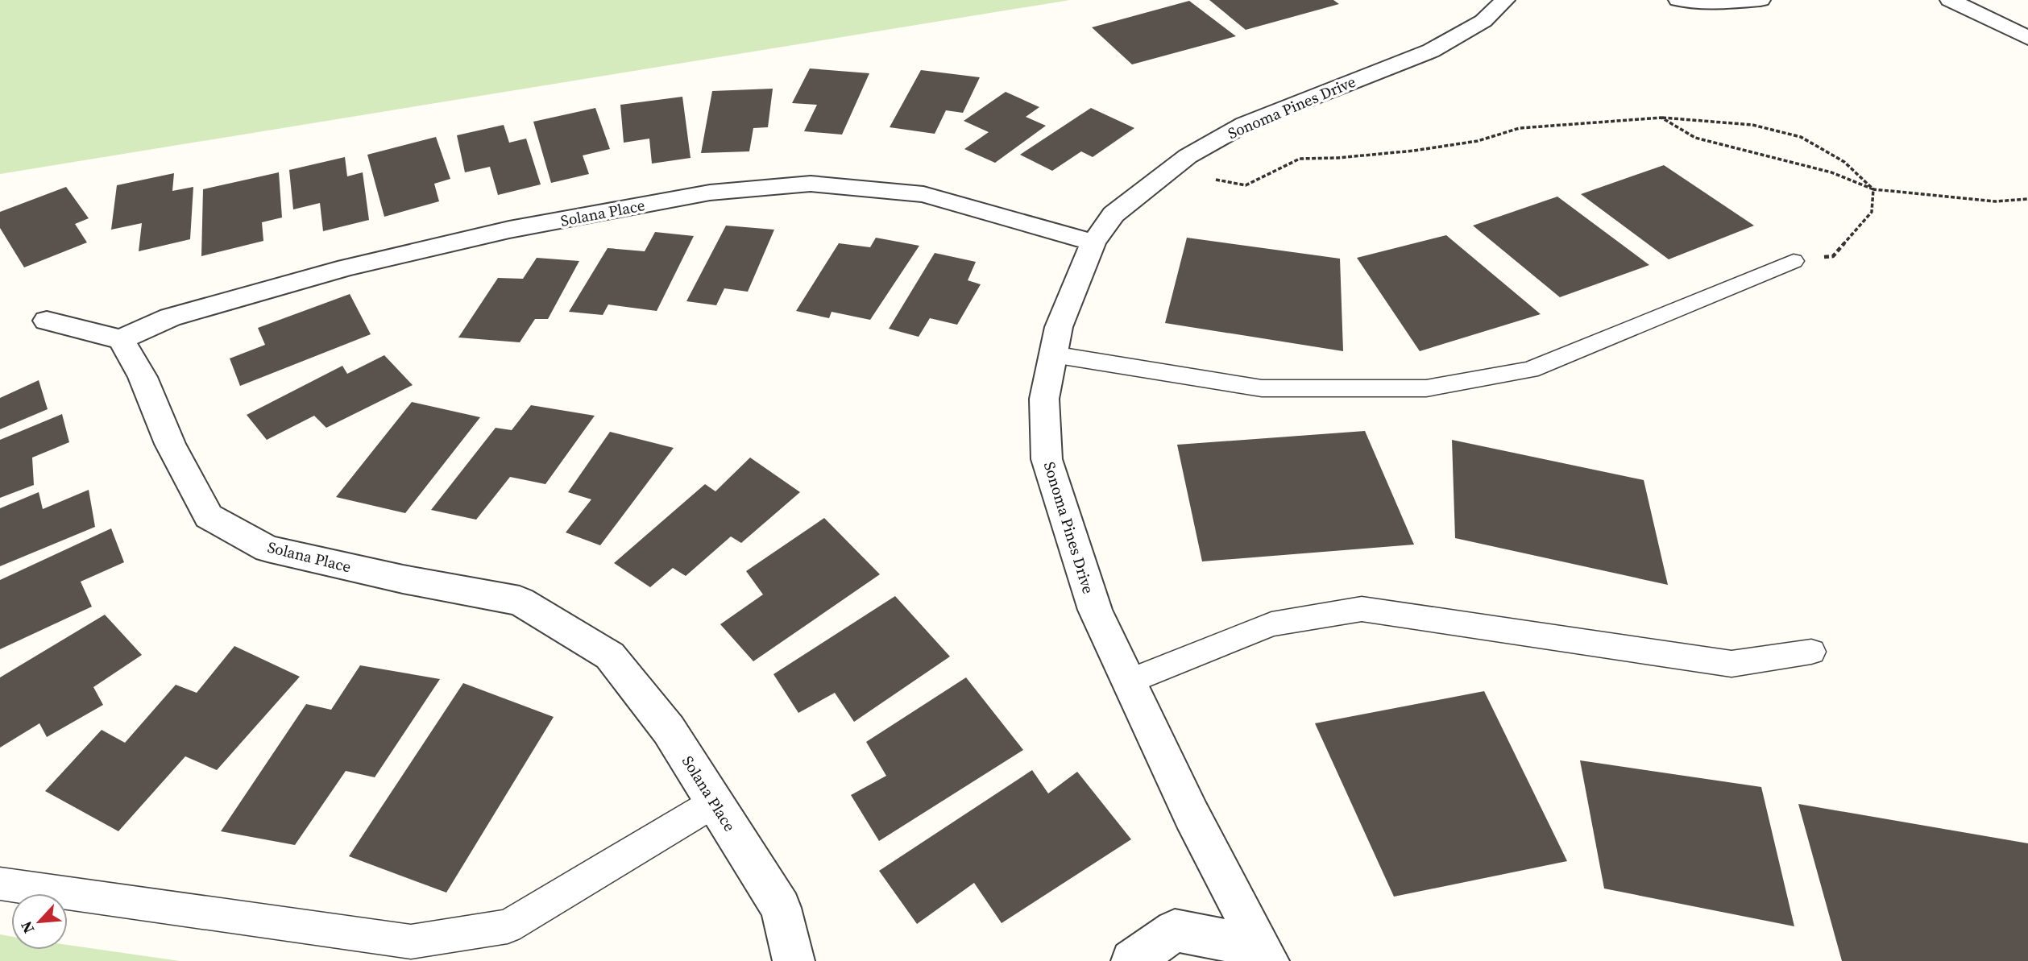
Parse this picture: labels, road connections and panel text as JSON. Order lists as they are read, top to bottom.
{
  "streets": {
    "street": ["Sonoma Pines Drive", "Solana Place"]
  },
  "crossings": [
    ["Sonoma Pines Drive", "Solana Place"]
  ],
  "north": "bottom left"
}
